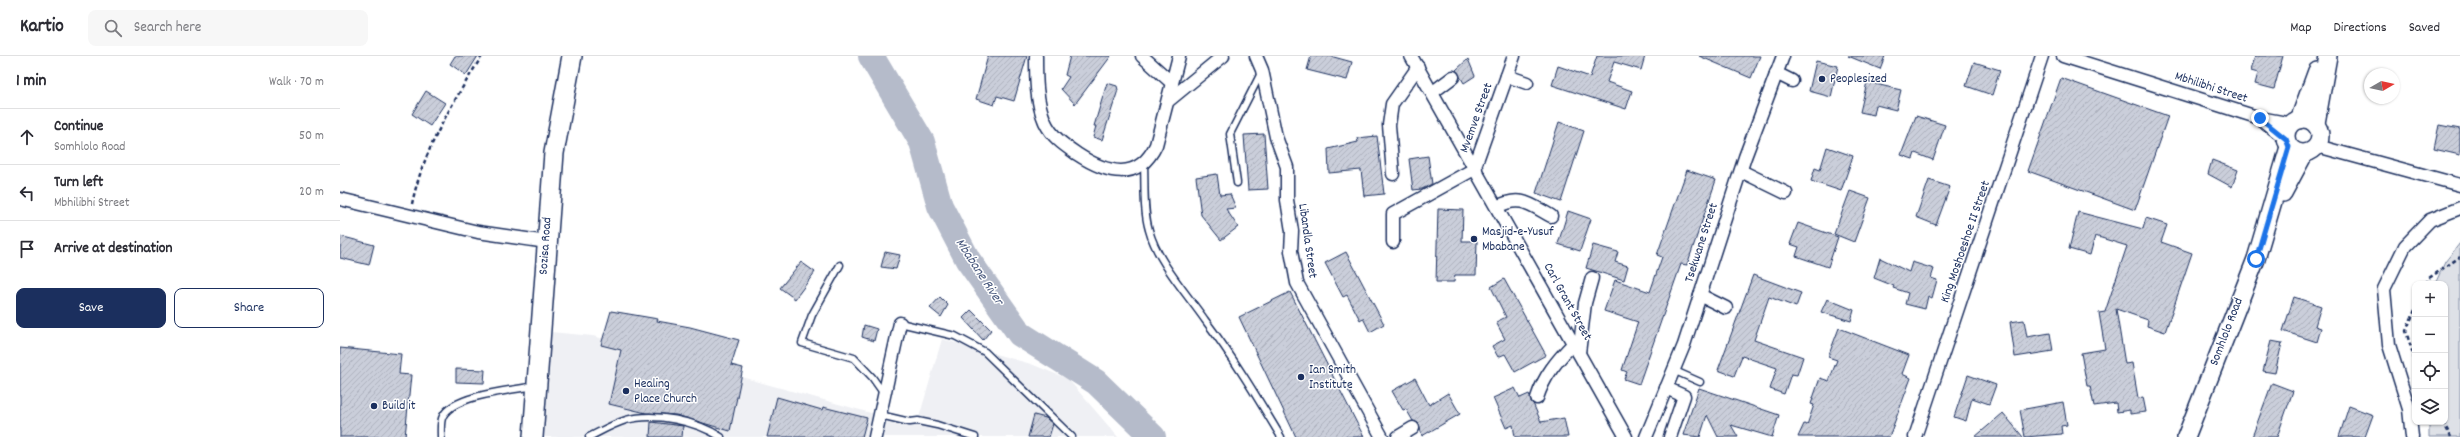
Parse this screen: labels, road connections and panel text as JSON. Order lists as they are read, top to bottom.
{
  "streets": {
    "main road": ["Sozisa Road", "Somhlolo Road"],
    "street": [
      "Mbhilibhi Street",
      "Mvemve Street",
      "Libandla Street",
      "King Moshoeshoe II Street",
      "Tsekwane Street",
      "Carl Grant Street"
    ]
  },
  "crossings": [
    ["Mbhilibhi Street", "Somhlolo Road"],
    ["Mvemve Street", "Carl Grant Street"]
  ],
  "water": ["Mbabane River"],
  "places": [
    "Peoplesized",
    "Masjid-e-Yusuf Mbabane",
    "Ian Smith Institute",
    "Healing Place Church",
    "Build it"
  ],
  "north": "right",
  "page": {
    "header": "Kartio",
    "search": "Search here",
    "nav": ["Map", "Directions", "Saved"],
    "heading": ["1 min", "Walk · 70 m"],
    "list": [
      ["Continue", "Somhlolo Road", "50 m"],
      ["Turn left", "Mbhilibhi Street", "20 m"],
      "Arrive at destination"
    ],
    "buttons": ["Save", "Share"],
    "map_buttons": ["+", "−"]
  }
}
